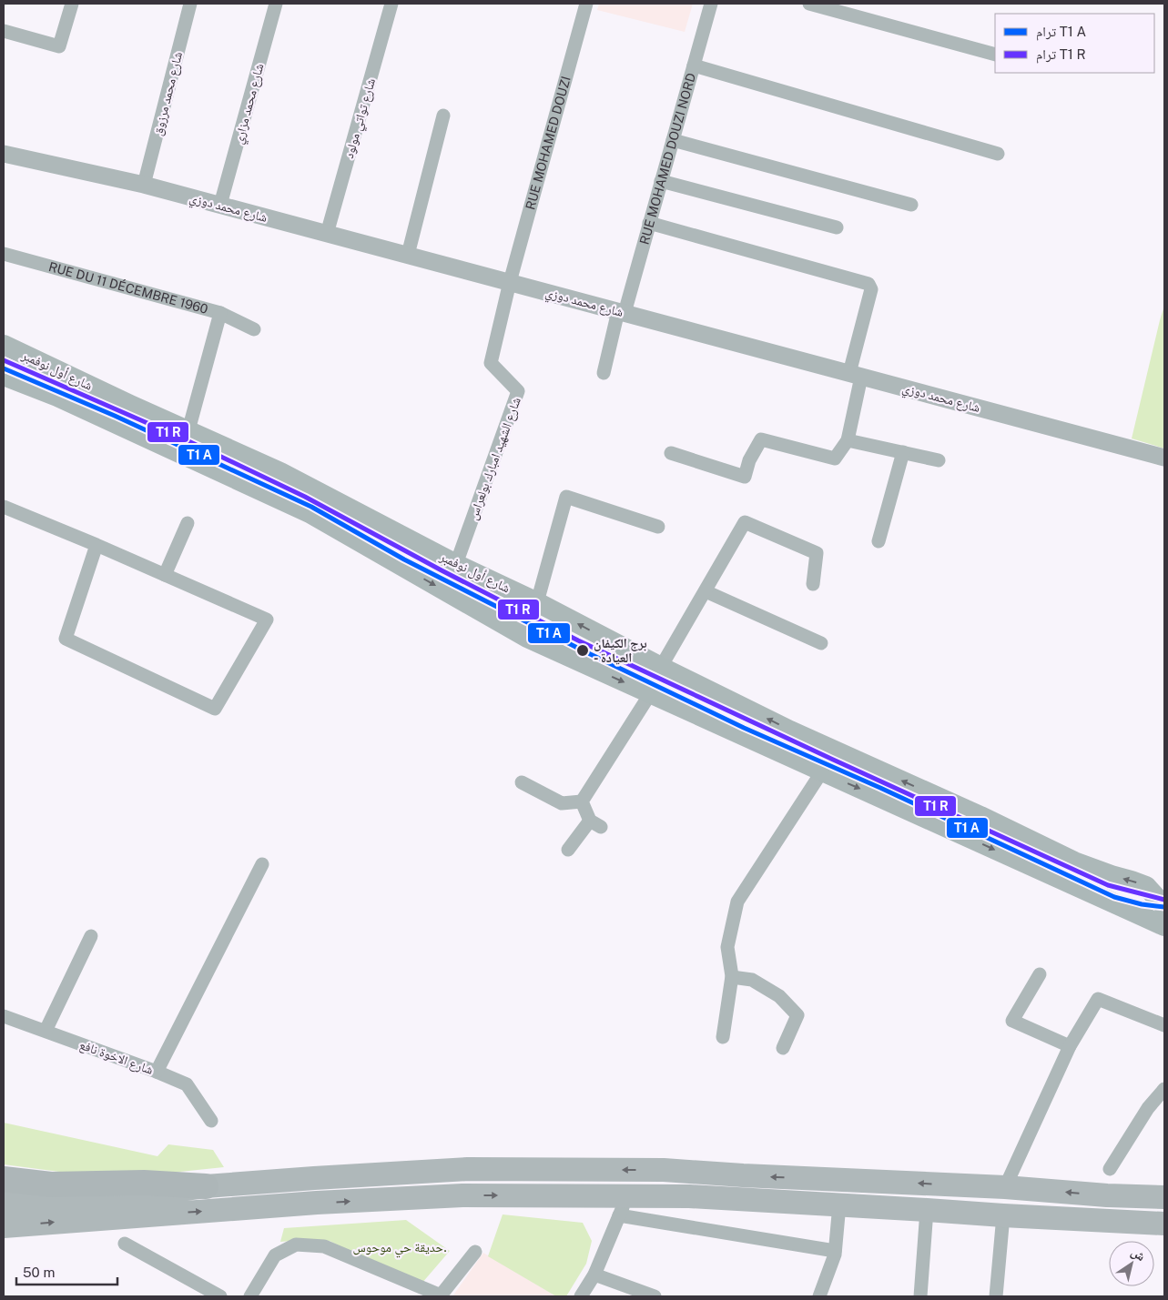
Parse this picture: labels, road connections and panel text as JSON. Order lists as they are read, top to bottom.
{
  "streets": {
    "main road": ["شارع أول نوفمبر"],
    "street": [
      "شارع محمد مرزوق",
      "شارع محمد مزاري",
      "شارع تواتي مولود",
      "RUE MOHAMED DOUZI",
      "RUE MOHAMED DOUZI NORD",
      "شارع محمد دوزي",
      "RUE DU 11 DÉCEMBRE 1960",
      "شارع الشهيد امبارك بولعراس",
      "شارع الاخوة نافع"
    ]
  },
  "crossings": [
    ["شارع محمد مرزوق", "شارع محمد دوزي"],
    ["شارع محمد مزاري", "شارع محمد دوزي"],
    ["شارع تواتي مولود", "شارع محمد دوزي"],
    ["RUE MOHAMED DOUZI", "شارع محمد دوزي"],
    ["RUE MOHAMED DOUZI", "شارع الشهيد امبارك بولعراس"],
    ["RUE MOHAMED DOUZI NORD", "شارع محمد دوزي"],
    ["شارع محمد دوزي", "شارع الشهيد امبارك بولعراس"],
    ["شارع أول نوفمبر", "شارع الشهيد امبارك بولعراس"]
  ],
  "parks": ["حديقة حي موحوس."],
  "places": ["برج الكيفان - العيادة"],
  "legend": ["ترام T1 A", "ترام T1 R"],
  "scale_bar": "50 m",
  "north": "top right"
}
